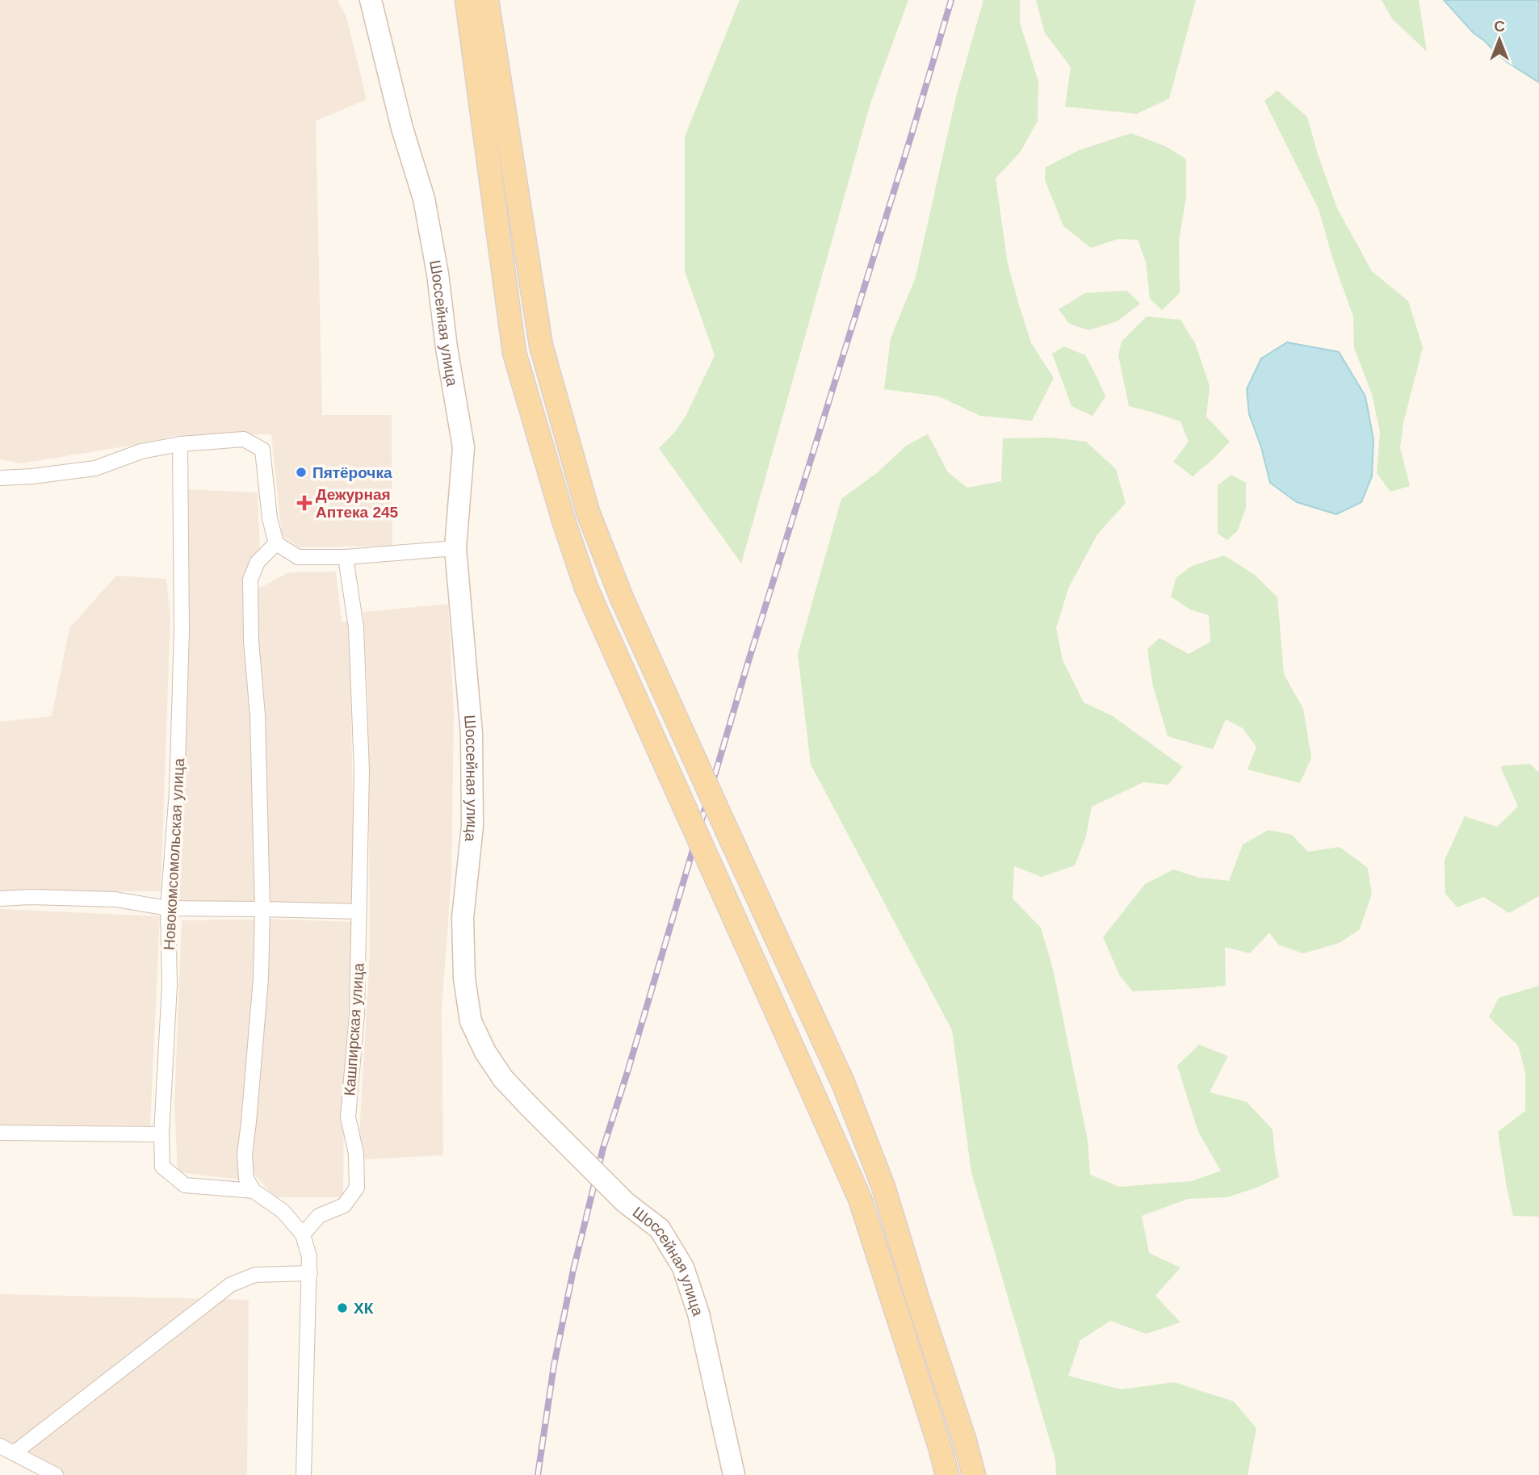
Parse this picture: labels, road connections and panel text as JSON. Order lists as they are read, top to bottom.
{
  "streets": {
    "main road": ["Шоссейная улица"],
    "street": ["Новокомсомольская улица", "Кашпирская улица"]
  },
  "places": {
    "other": ["Пятёрочка", "ХК"],
    "health": ["Дежурная Аптека 245"]
  },
  "north": "top"
}
